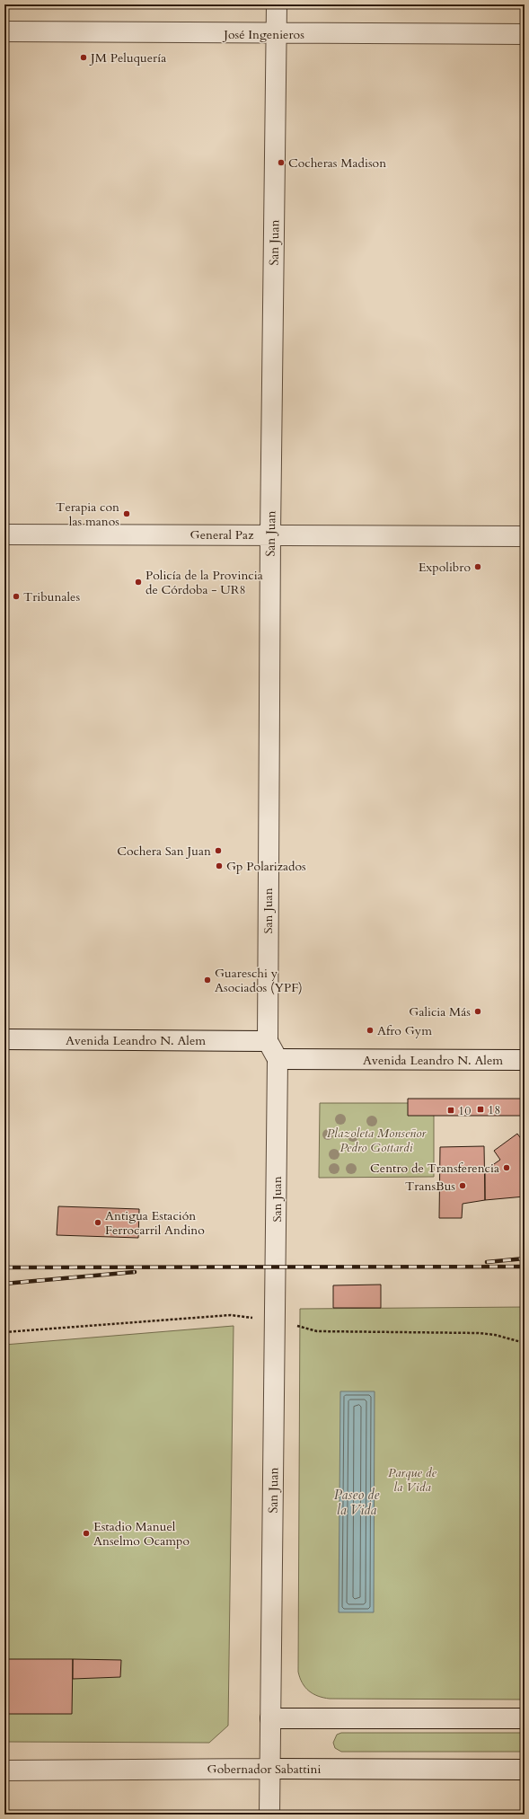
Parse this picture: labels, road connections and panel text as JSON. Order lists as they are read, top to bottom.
{
  "streets": {
    "street": [
      "José Ingenieros",
      "San Juan",
      "General Paz",
      "Avenida Leandro N. Alem",
      "Gobernador Sabattini"
    ]
  },
  "crossings": [
    ["José Ingenieros", "San Juan"],
    ["San Juan", "General Paz"],
    ["San Juan", "Avenida Leandro N. Alem"],
    ["San Juan", "Gobernador Sabattini"]
  ],
  "water": ["Paseo de la Vida"],
  "parks": ["Plazoleta Monseñor Pedro Gottardi", "Parque de la Vida"],
  "places": {
    "other": [
      "JM Peluquería",
      "Cocheras Madison",
      "Terapia con las manos",
      "Expolibro",
      "Policía de la Provincia de Córdoba - UR8",
      "Tribunales",
      "Cochera San Juan",
      "Gp Polarizados",
      "Guareschi y Asociados (YPF)",
      "Galicia Más",
      "Afro Gym",
      "Centro de Transferencia",
      "TransBus",
      "Antigua Estación Ferrocarril Andino",
      "Estadio Manuel Anselmo Ocampo"
    ],
    "transit": ["18", "10"]
  }
}
